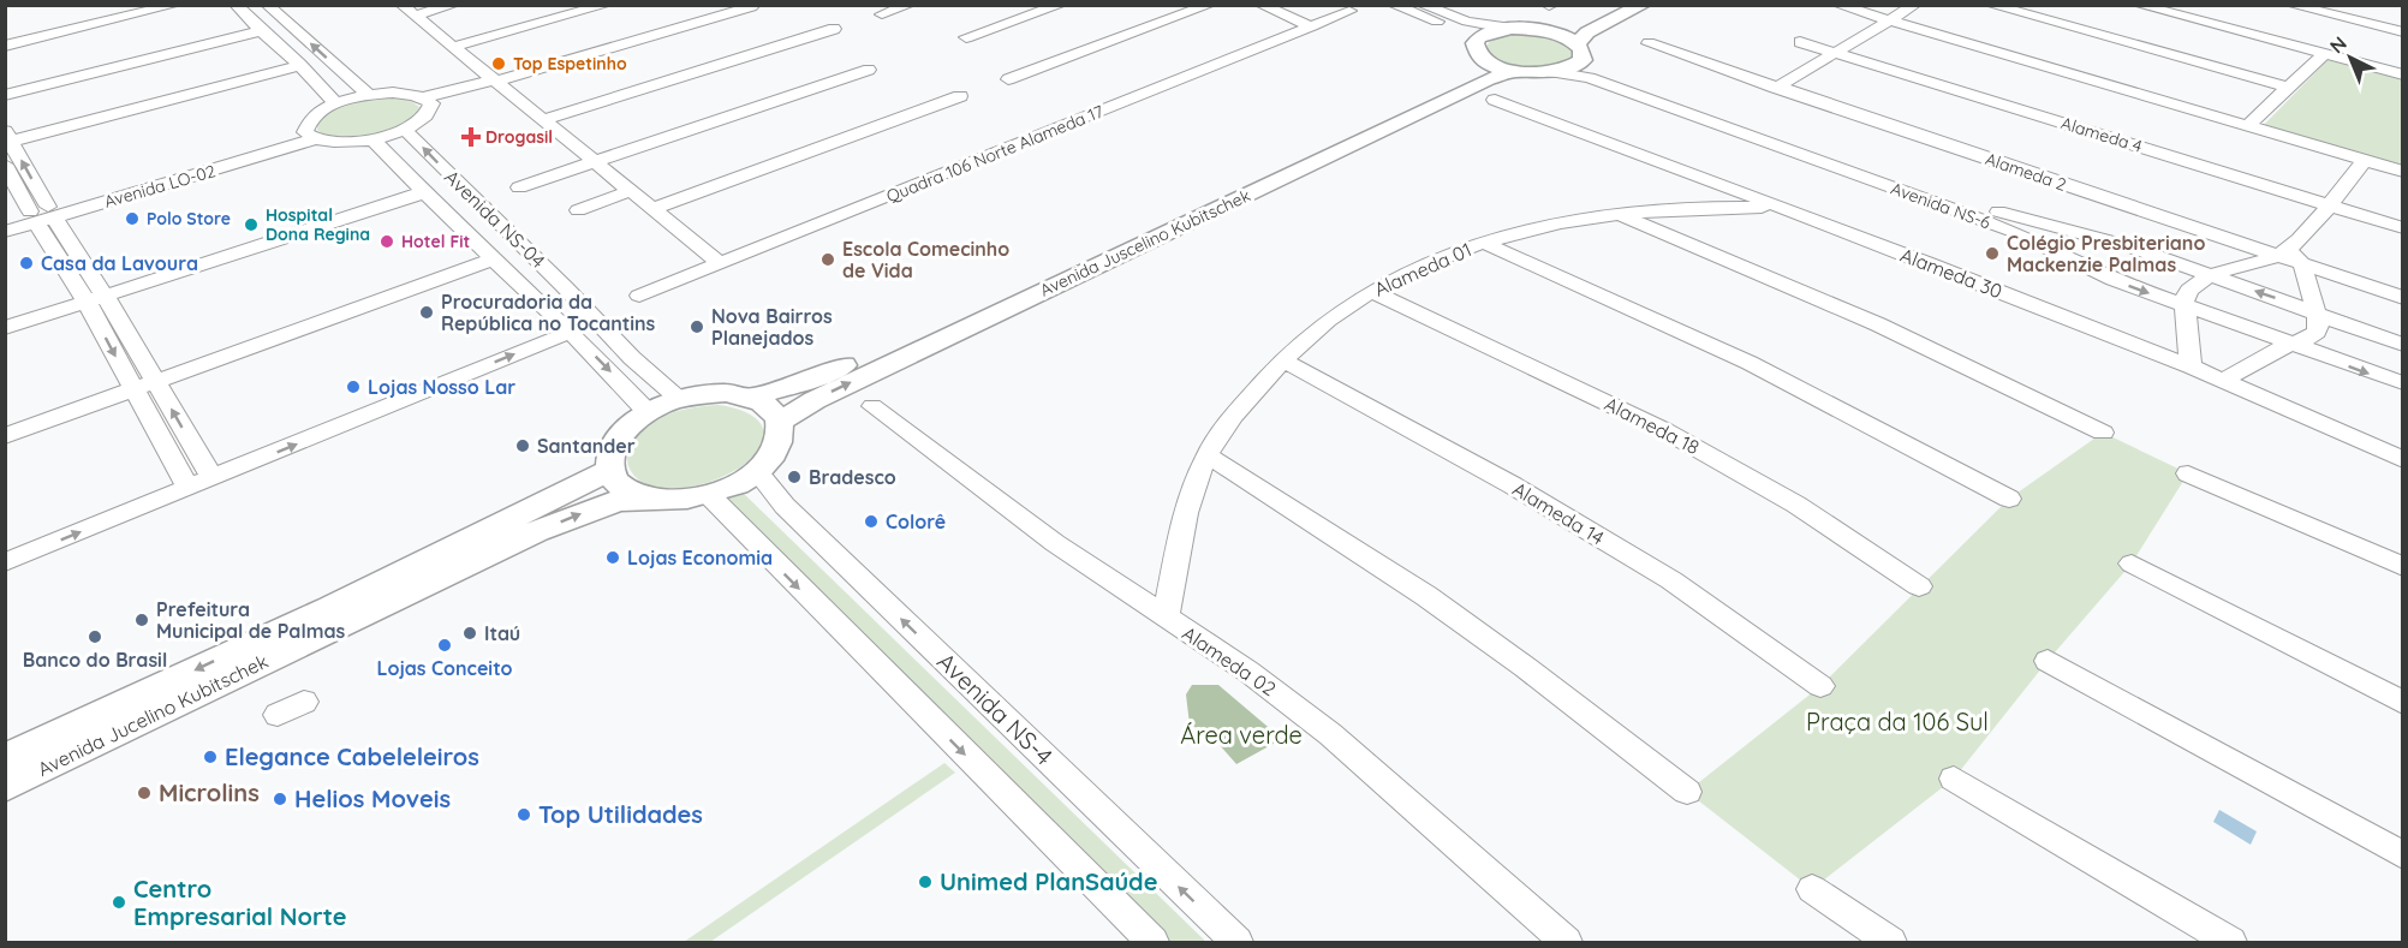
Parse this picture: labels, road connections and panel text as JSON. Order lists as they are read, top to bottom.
{
  "streets": {
    "main road": ["Avenida Juscelino Kubitschek", "Avenida Jucelino Kubitschek"],
    "street": [
      "Alameda 4",
      "Quadra 106 Norte Alameda 17",
      "Alameda 2",
      "Avenida LO-02",
      "Avenida NS-6",
      "Avenida NS-04",
      "Alameda 01",
      "Alameda 30",
      "Alameda 18",
      "Alameda 14",
      "Alameda 02",
      "Avenida NS-4"
    ]
  },
  "crossings": [
    ["Avenida NS-04", "Avenida Juscelino Kubitschek"],
    ["Avenida NS-04", "Avenida NS-4"],
    ["Avenida NS-04", "Avenida Jucelino Kubitschek"],
    ["Avenida Juscelino Kubitschek", "Avenida NS-4"],
    ["Avenida Juscelino Kubitschek", "Avenida Jucelino Kubitschek"],
    ["Alameda 01", "Alameda 30"],
    ["Alameda 01", "Alameda 18"],
    ["Alameda 01", "Alameda 14"],
    ["Alameda 01", "Alameda 02"],
    ["Avenida NS-4", "Avenida Jucelino Kubitschek"]
  ],
  "parks": ["Praça da 106 Sul", "Área verde"],
  "places": {
    "other": [
      "Top Espetinho",
      "Polo Store",
      "Hospital Dona Regina",
      "Hotel Fit",
      "Colégio Presbiteriano Mackenzie Palmas",
      "Escola Comecinho de Vida",
      "Casa da Lavoura",
      "Procuradoria da República no Tocantins",
      "Nova Bairros Planejados",
      "Lojas Nosso Lar",
      "Santander",
      "Bradesco",
      "Colorê",
      "Lojas Economia",
      "Prefeitura Municipal de Palmas",
      "Itaú",
      "Banco do Brasil",
      "Lojas Conceito",
      "Elegance Cabeleleiros",
      "Microlins",
      "Helios Moveis",
      "Top Utilidades",
      "Unimed PlanSaúde",
      "Centro Empresarial Norte"
    ],
    "health": ["Drogasil"]
  },
  "north": "top left"
}
